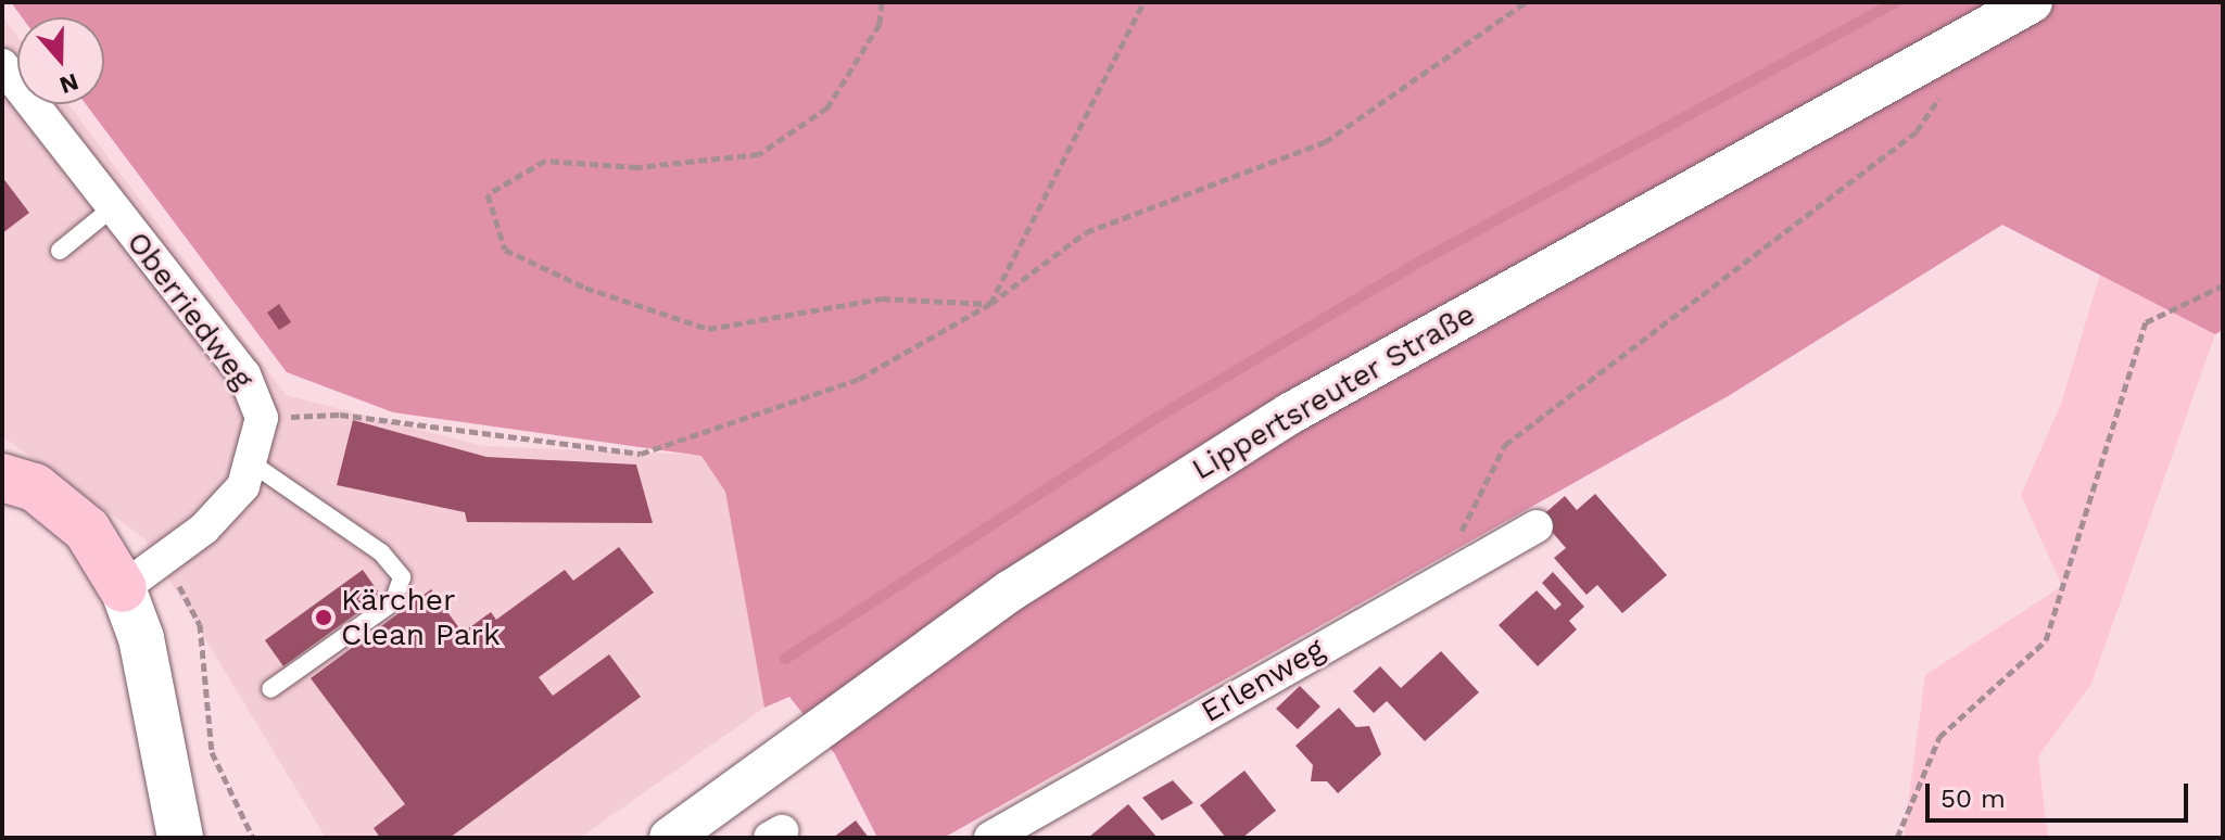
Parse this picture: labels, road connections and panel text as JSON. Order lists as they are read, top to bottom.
{
  "streets": {
    "street": ["Oberriedweg", "Lippertsreuter Straße", "Erlenweg"]
  },
  "places": ["Kärcher Clean Park"],
  "scale_bar": "50 m",
  "north": "bottom"
}
